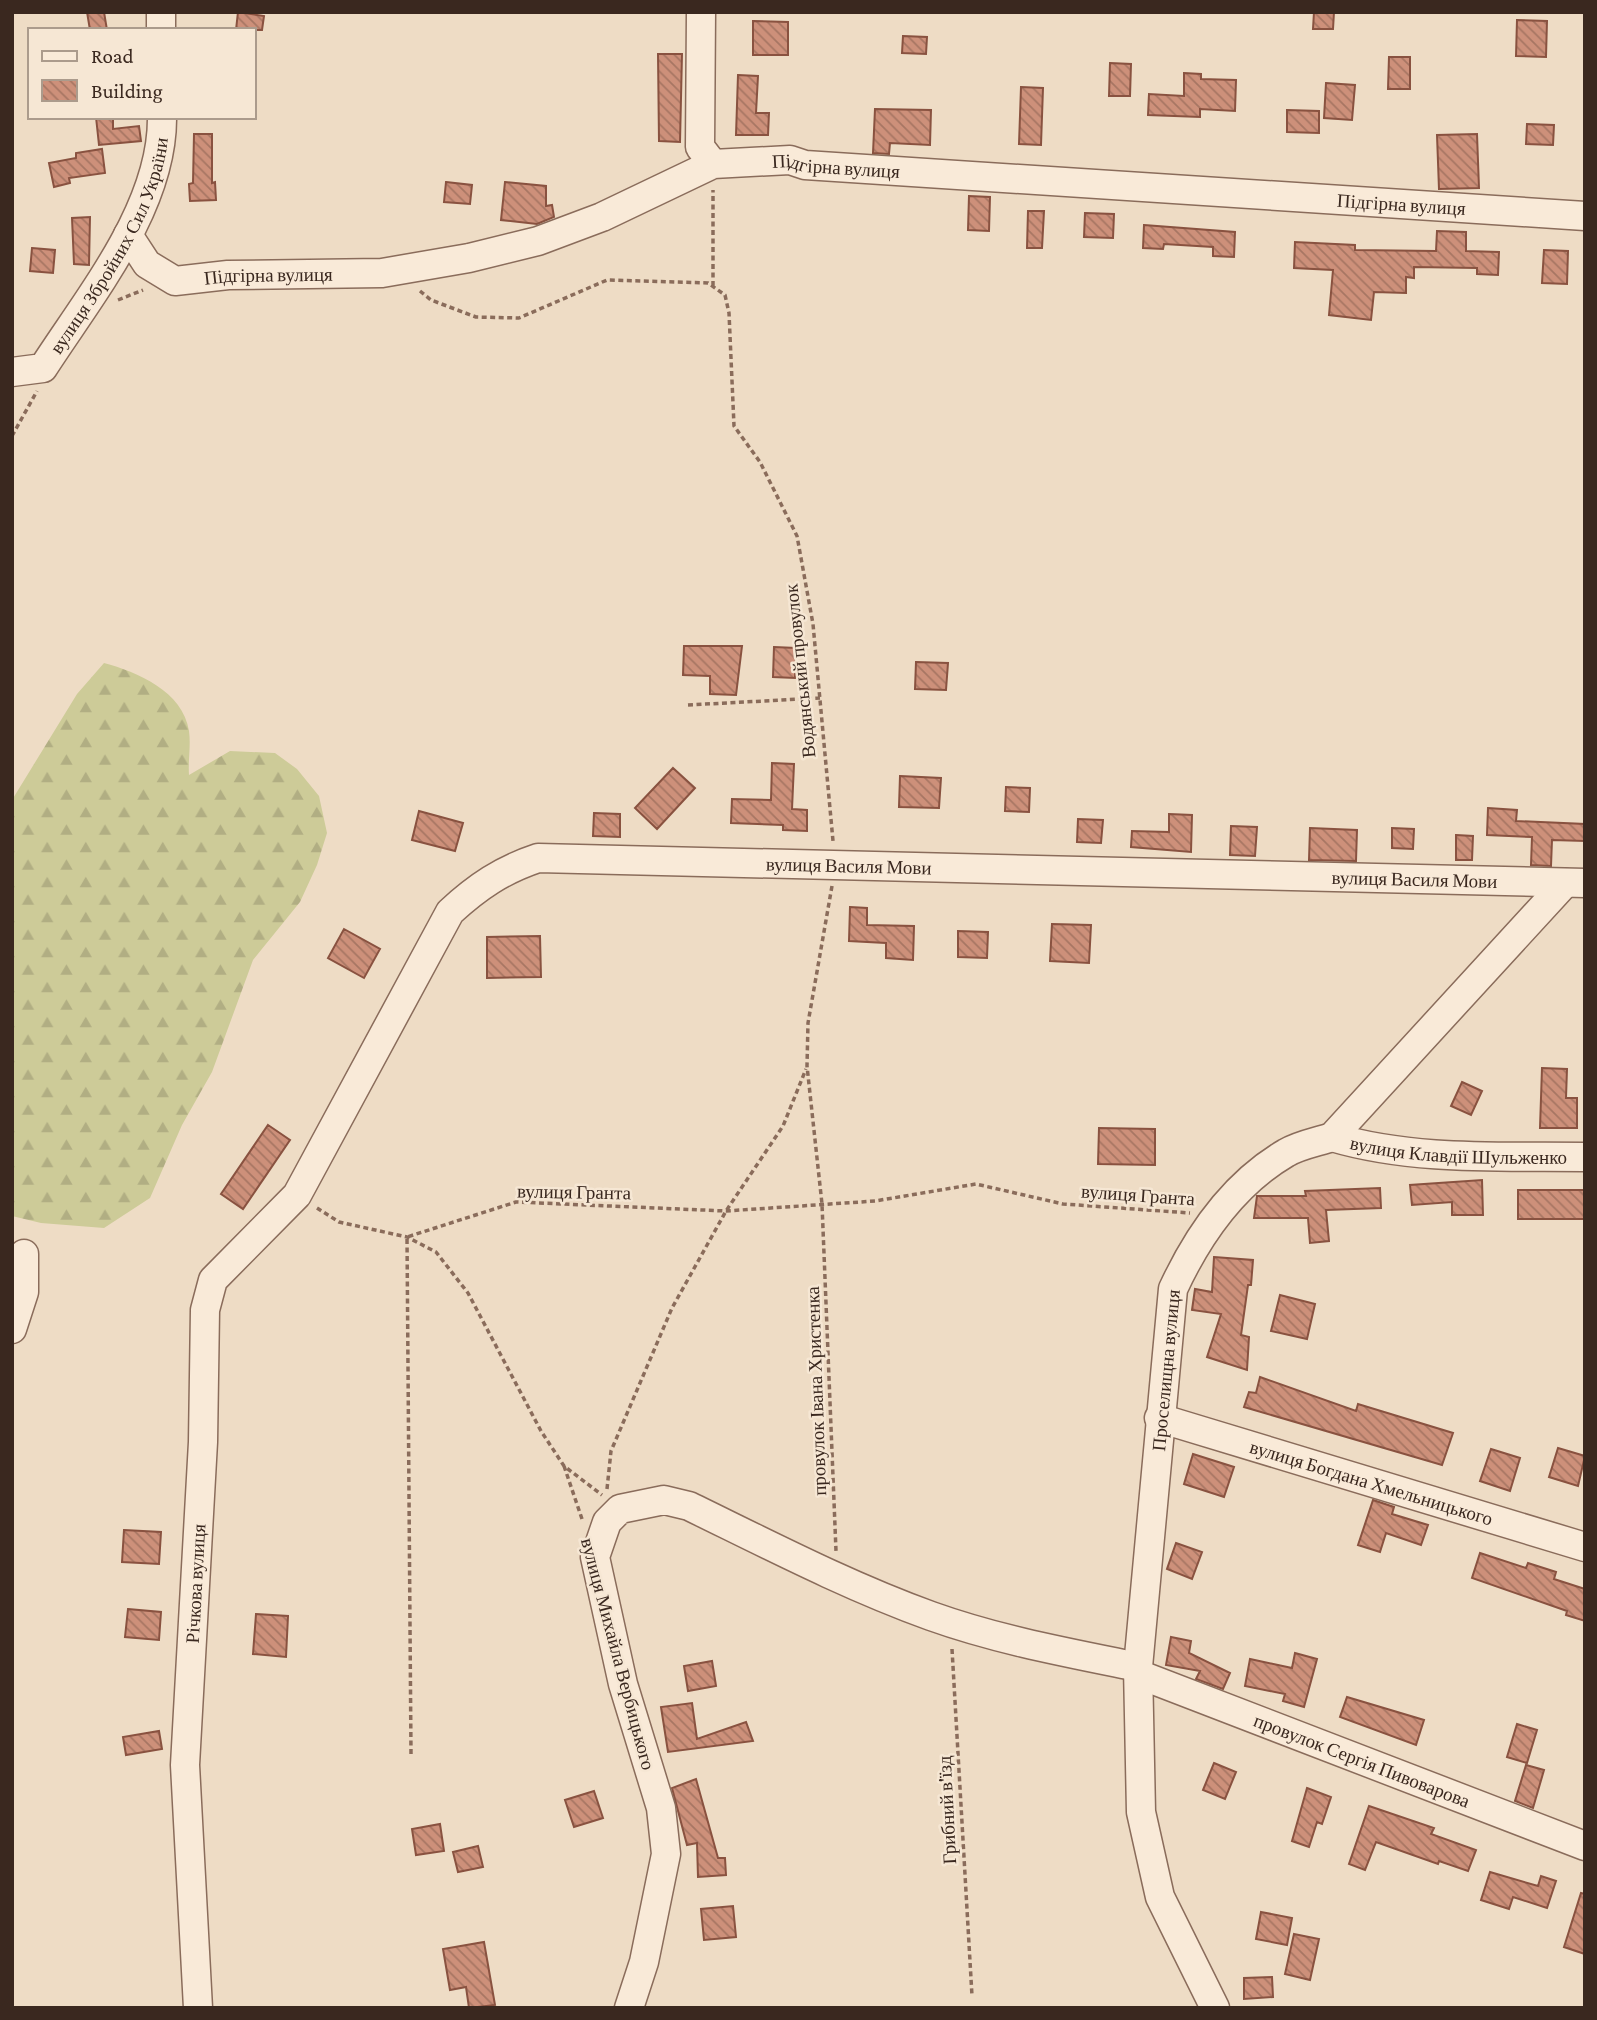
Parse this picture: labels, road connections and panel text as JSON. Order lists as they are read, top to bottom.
{
  "streets": {
    "street": [
      "Підгірна вулиця",
      "вулиця Збройних Сил України",
      "вулиця Василя Мови",
      "вулиця Клавдії Шульженко",
      "Проселищна вулиця",
      "вулиця Богдана Хмельницького",
      "Річкова вулиця",
      "вулиця Михайла Вербицького",
      "провулок Сергія Пивоварова"
    ],
    "path": [
      "Водянський провулок",
      "вулиця Гранта",
      "провулок Івана Христенка",
      "Грибний в'їзд"
    ]
  },
  "crossings": [
    ["Водянський провулок", "вулиця Василя Мови"],
    ["Водянський провулок", "вулиця Гранта"],
    ["Водянський провулок", "провулок Івана Христенка"],
    ["вулиця Василя Мови", "Проселищна вулиця"],
    ["вулиця Василя Мови", "Річкова вулиця"],
    ["вулиця Василя Мови", "вулиця Михайла Вербицького"],
    ["вулиця Клавдії Шульженко", "Проселищна вулиця"],
    ["вулиця Гранта", "Проселищна вулиця"],
    ["вулиця Гранта", "провулок Івана Христенка"],
    ["вулиця Гранта", "вулиця Михайла Вербицького"],
    ["Проселищна вулиця", "вулиця Богдана Хмельницького"],
    ["Проселищна вулиця", "провулок Сергія Пивоварова"],
    ["провулок Івана Христенка", "провулок Сергія Пивоварова"],
    ["Річкова вулиця", "вулиця Михайла Вербицького"],
    ["вулиця Михайла Вербицького", "провулок Сергія Пивоварова"],
    ["провулок Сергія Пивоварова", "Грибний в'їзд"]
  ],
  "legend": ["Road", "Building"]
}
